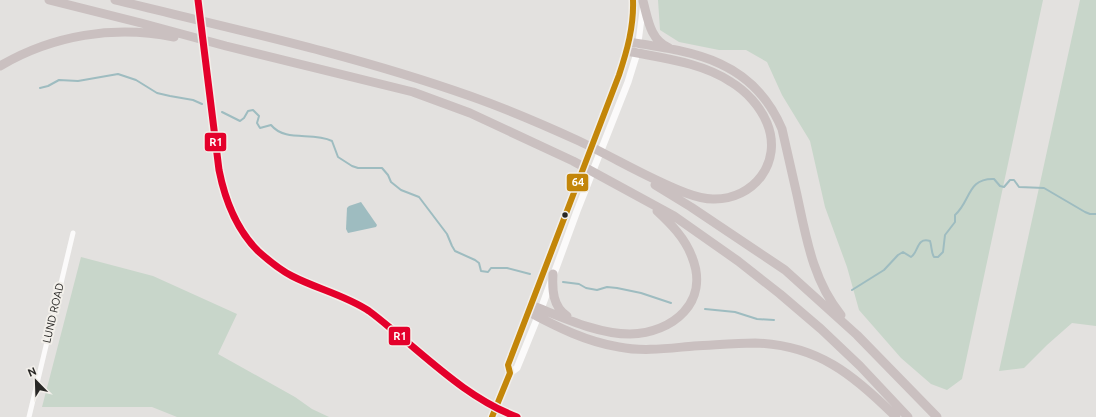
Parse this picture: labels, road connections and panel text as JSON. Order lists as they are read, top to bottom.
{
  "streets": {
    "street": ["LUND ROAD"]
  },
  "lines": ["transit line R1", "transit line 64"],
  "north": "top left"
}
